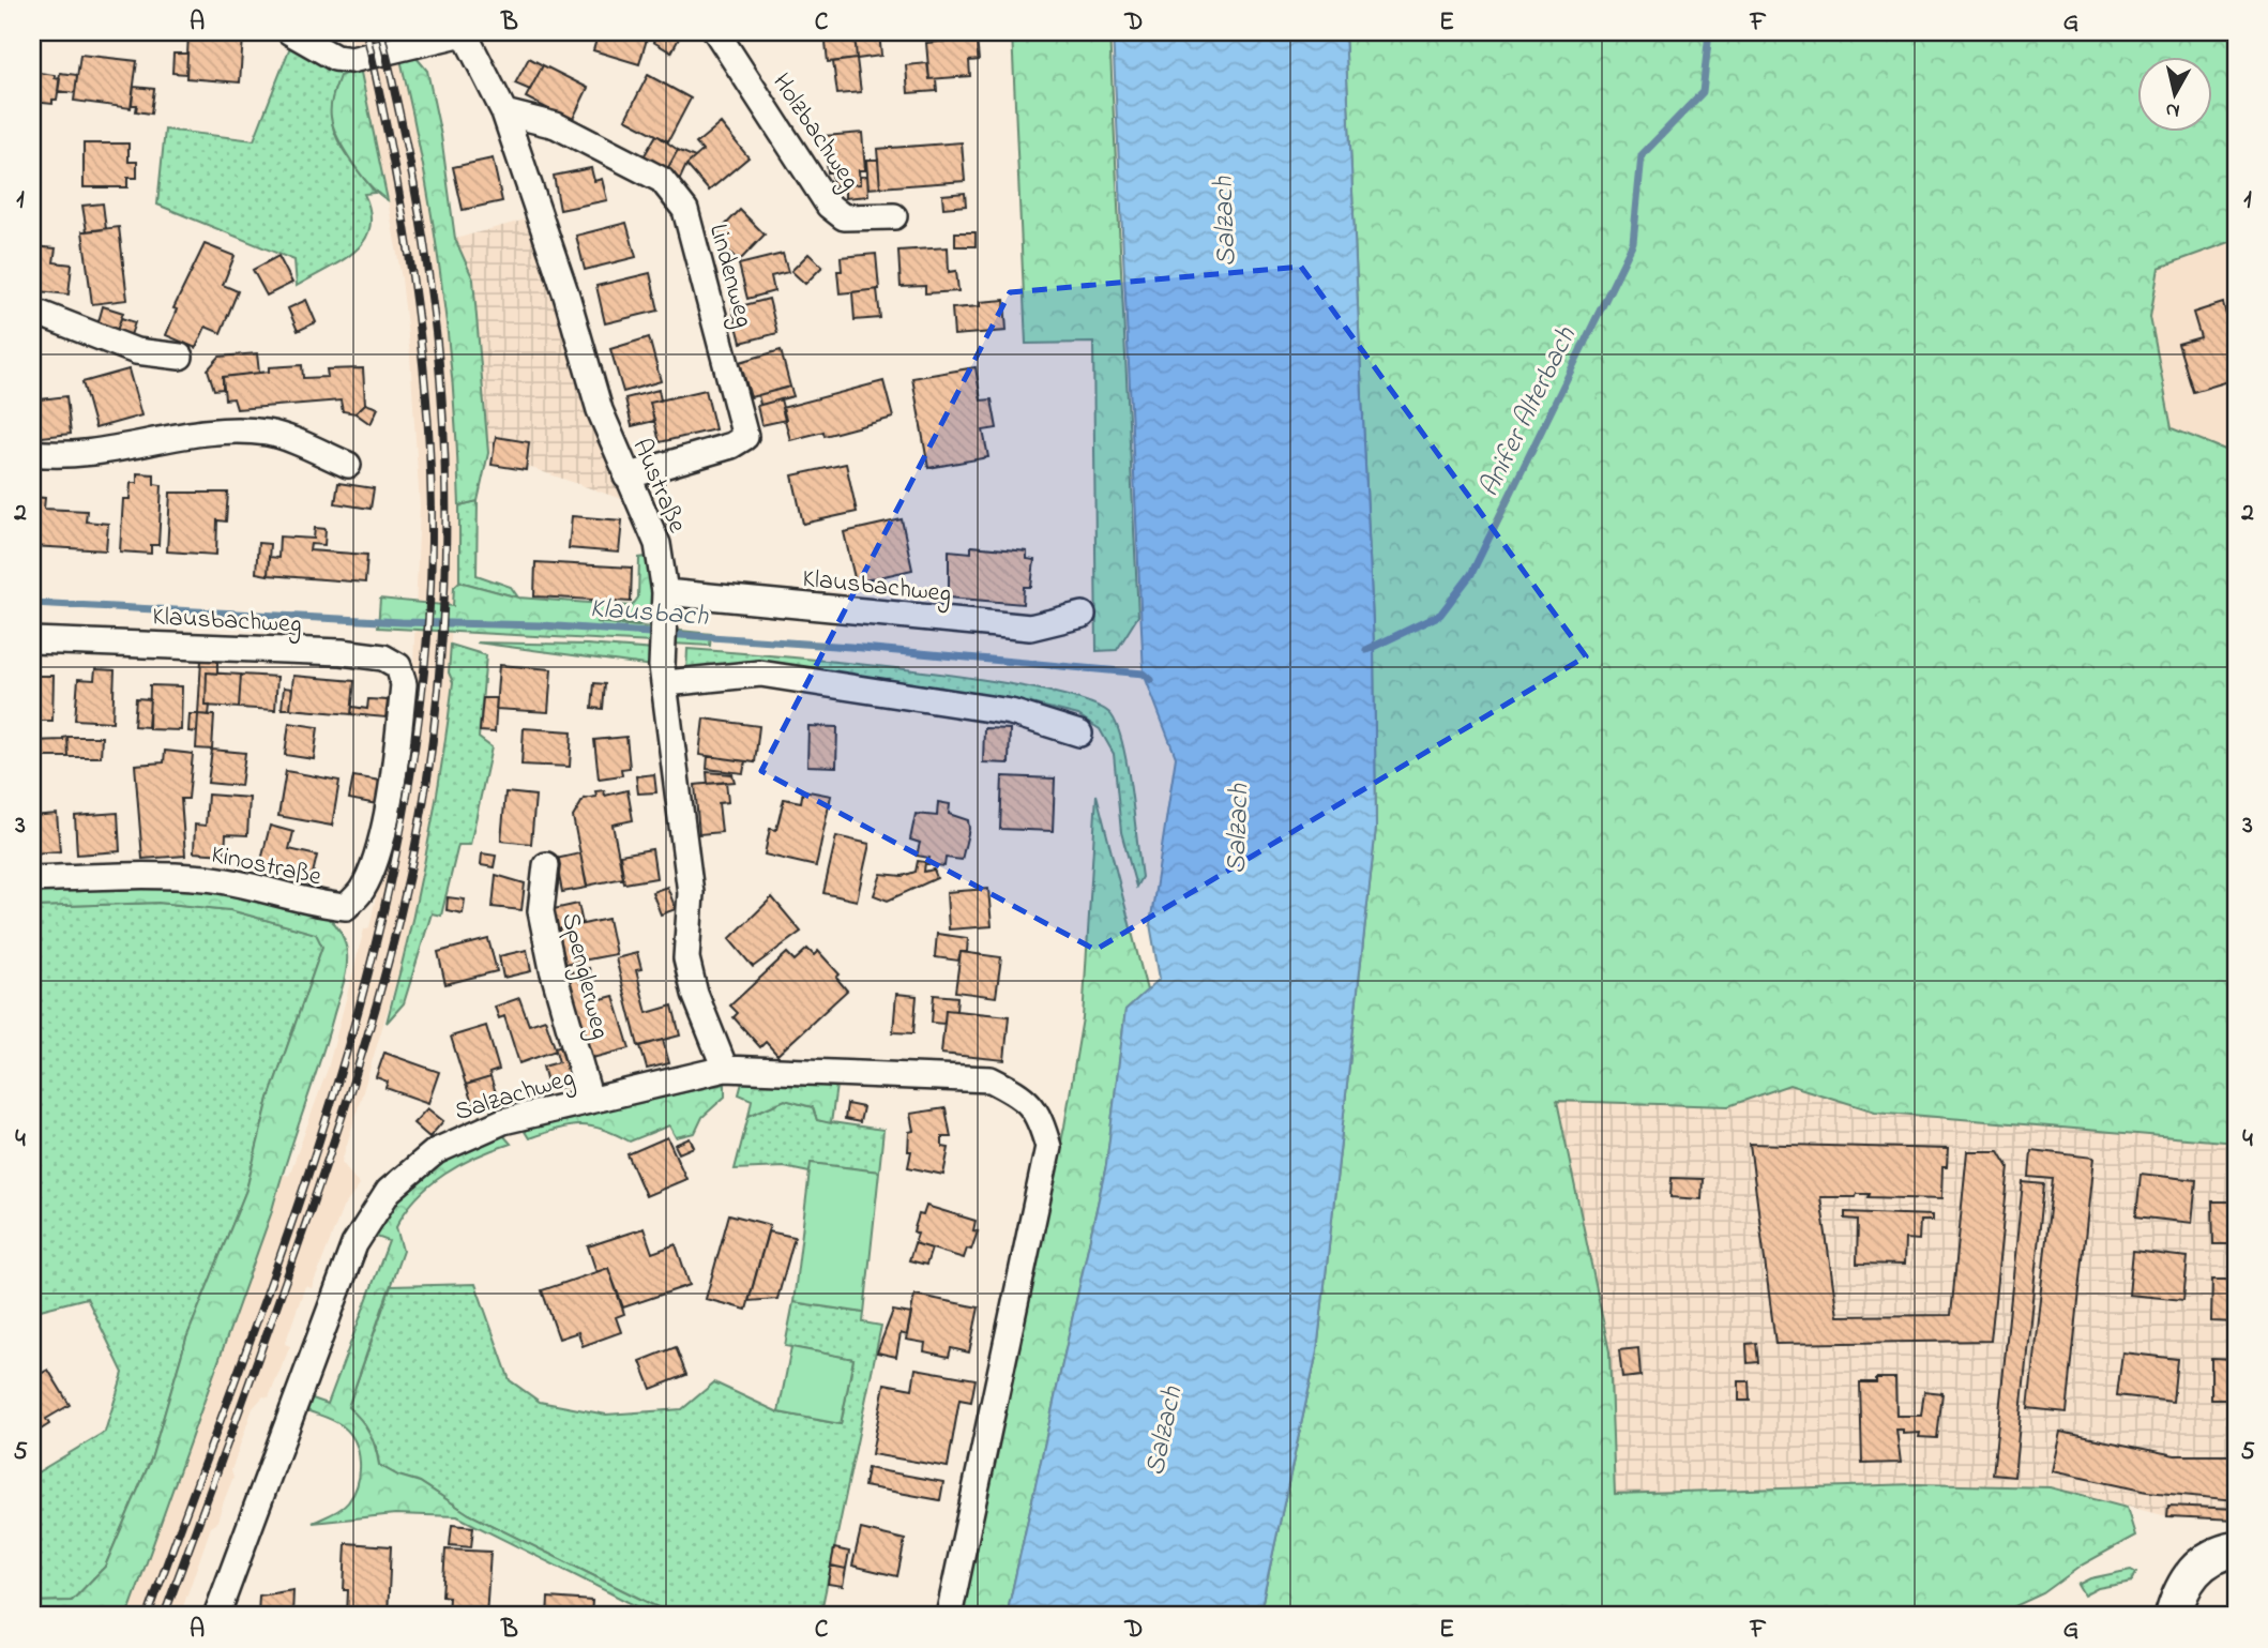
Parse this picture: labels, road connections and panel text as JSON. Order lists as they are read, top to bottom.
{
  "streets": {
    "street": [
      "Holzbachweg",
      "Lindenweg",
      "Austraße",
      "Klausbachweg",
      "Kinostraße",
      "Spenglerweg",
      "Salzachweg"
    ]
  },
  "crossings": [
    ["Lindenweg", "Austraße"],
    ["Austraße", "Klausbachweg"],
    ["Austraße", "Salzachweg"],
    ["Klausbachweg", "Kinostraße"],
    ["Spenglerweg", "Salzachweg"]
  ],
  "water": ["Salzach", "Anifer Alterbach", "Klausbach"],
  "north": "bottom",
  "grid": {
    "columns": [
      "A",
      "B",
      "C",
      "D",
      "E",
      "F",
      "G"
    ],
    "rows": [
      "1",
      "2",
      "3",
      "4",
      "5"
    ]
  }
}
